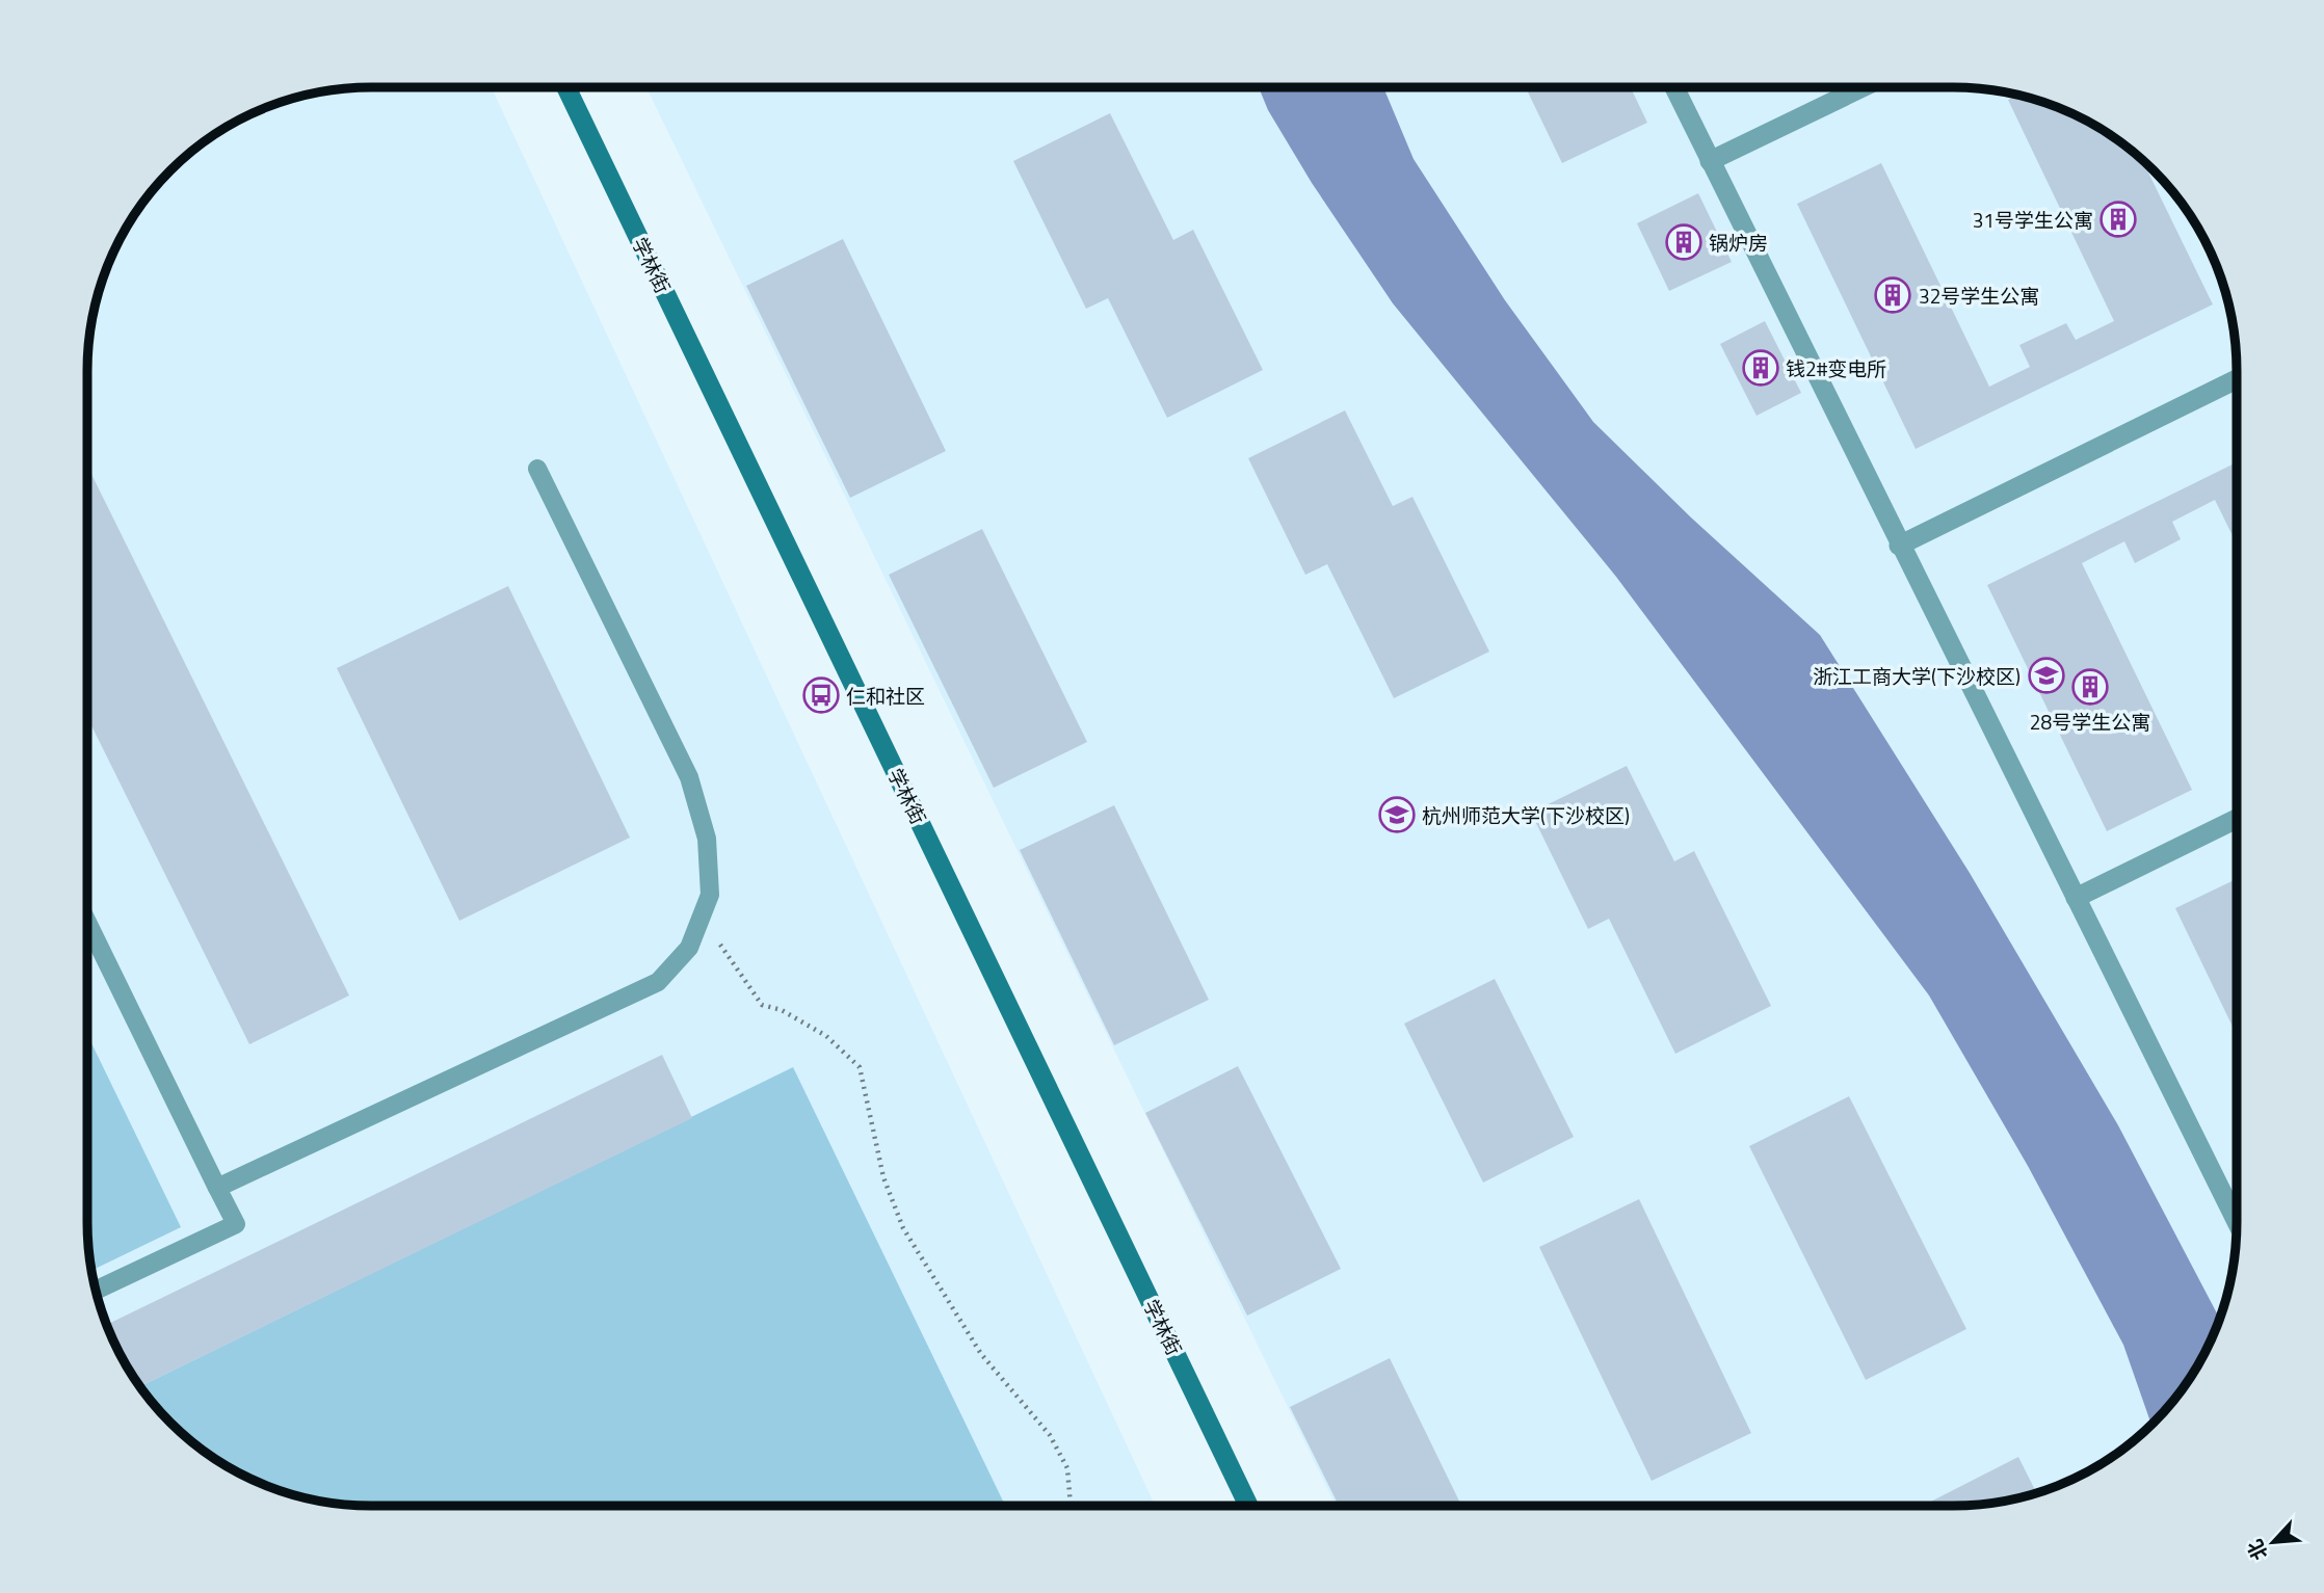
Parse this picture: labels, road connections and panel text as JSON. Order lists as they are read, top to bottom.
{
  "streets": {
    "main road": ["学林街"]
  },
  "places": {
    "building": [
      "31号学生公寓",
      "锅炉房",
      "32号学生公寓",
      "钱2#变电所",
      "28号学生公寓"
    ],
    "school or university": ["浙江工商大学(下沙校区)", "杭州师范大学(下沙校区)"],
    "bus stop": ["仁和社区"]
  },
  "north": "bottom left"
}
